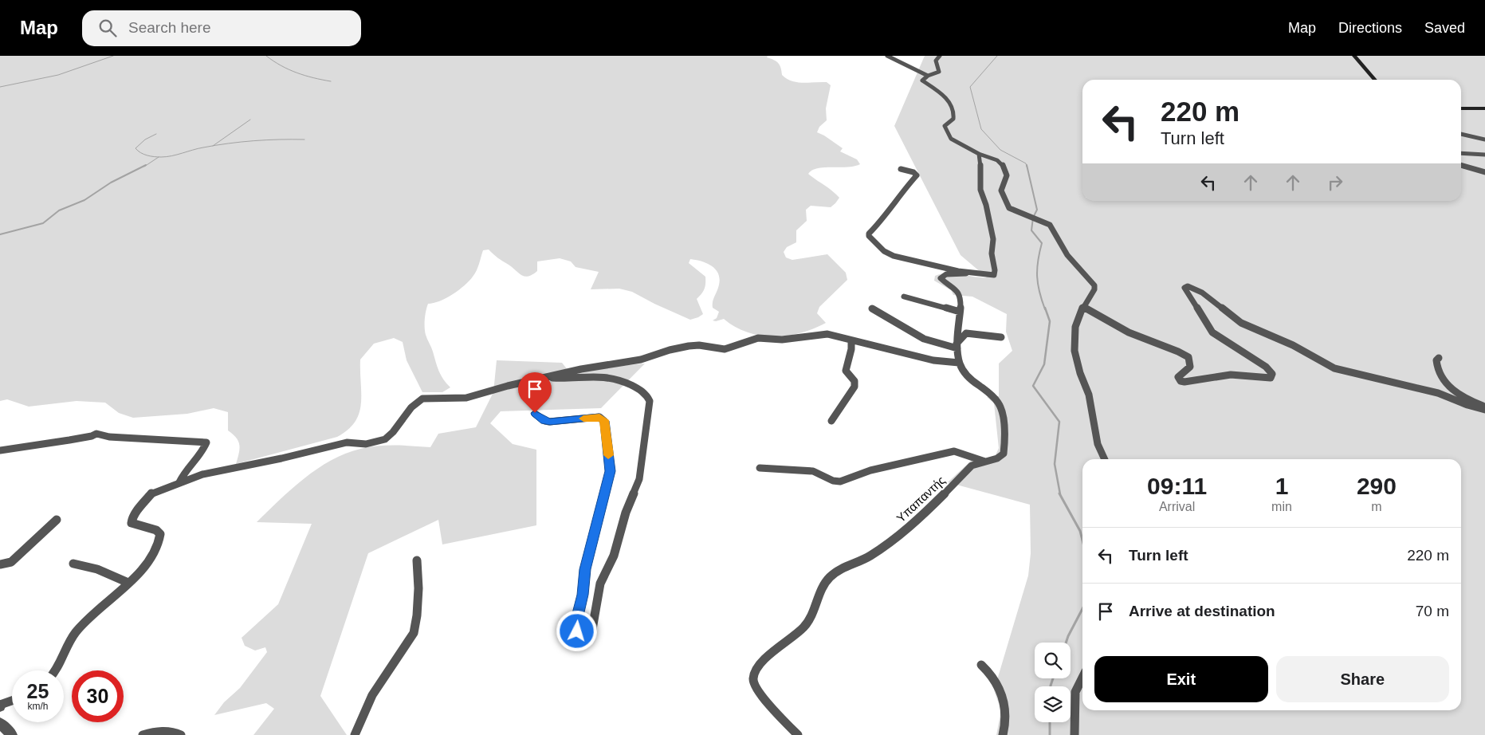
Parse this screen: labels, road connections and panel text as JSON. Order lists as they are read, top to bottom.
{
  "streets": {
    "street": ["Υπαπαντής"]
  },
  "page": {
    "header": "Map",
    "search": "Search here",
    "nav": ["Map", "Directions", "Saved"],
    "turn": ["220 m", "Turn left"],
    "eta": [
      "09:11",
      "Arrival",
      "1",
      "min",
      "290",
      "m"
    ],
    "list": [
      {
        "name": "Turn left",
        "value": "220 m"
      },
      {
        "name": "Arrive at destination",
        "value": "70 m"
      }
    ],
    "buttons": ["Exit", "Share"],
    "speed": "25 km/h",
    "limit": "30"
  }
}
